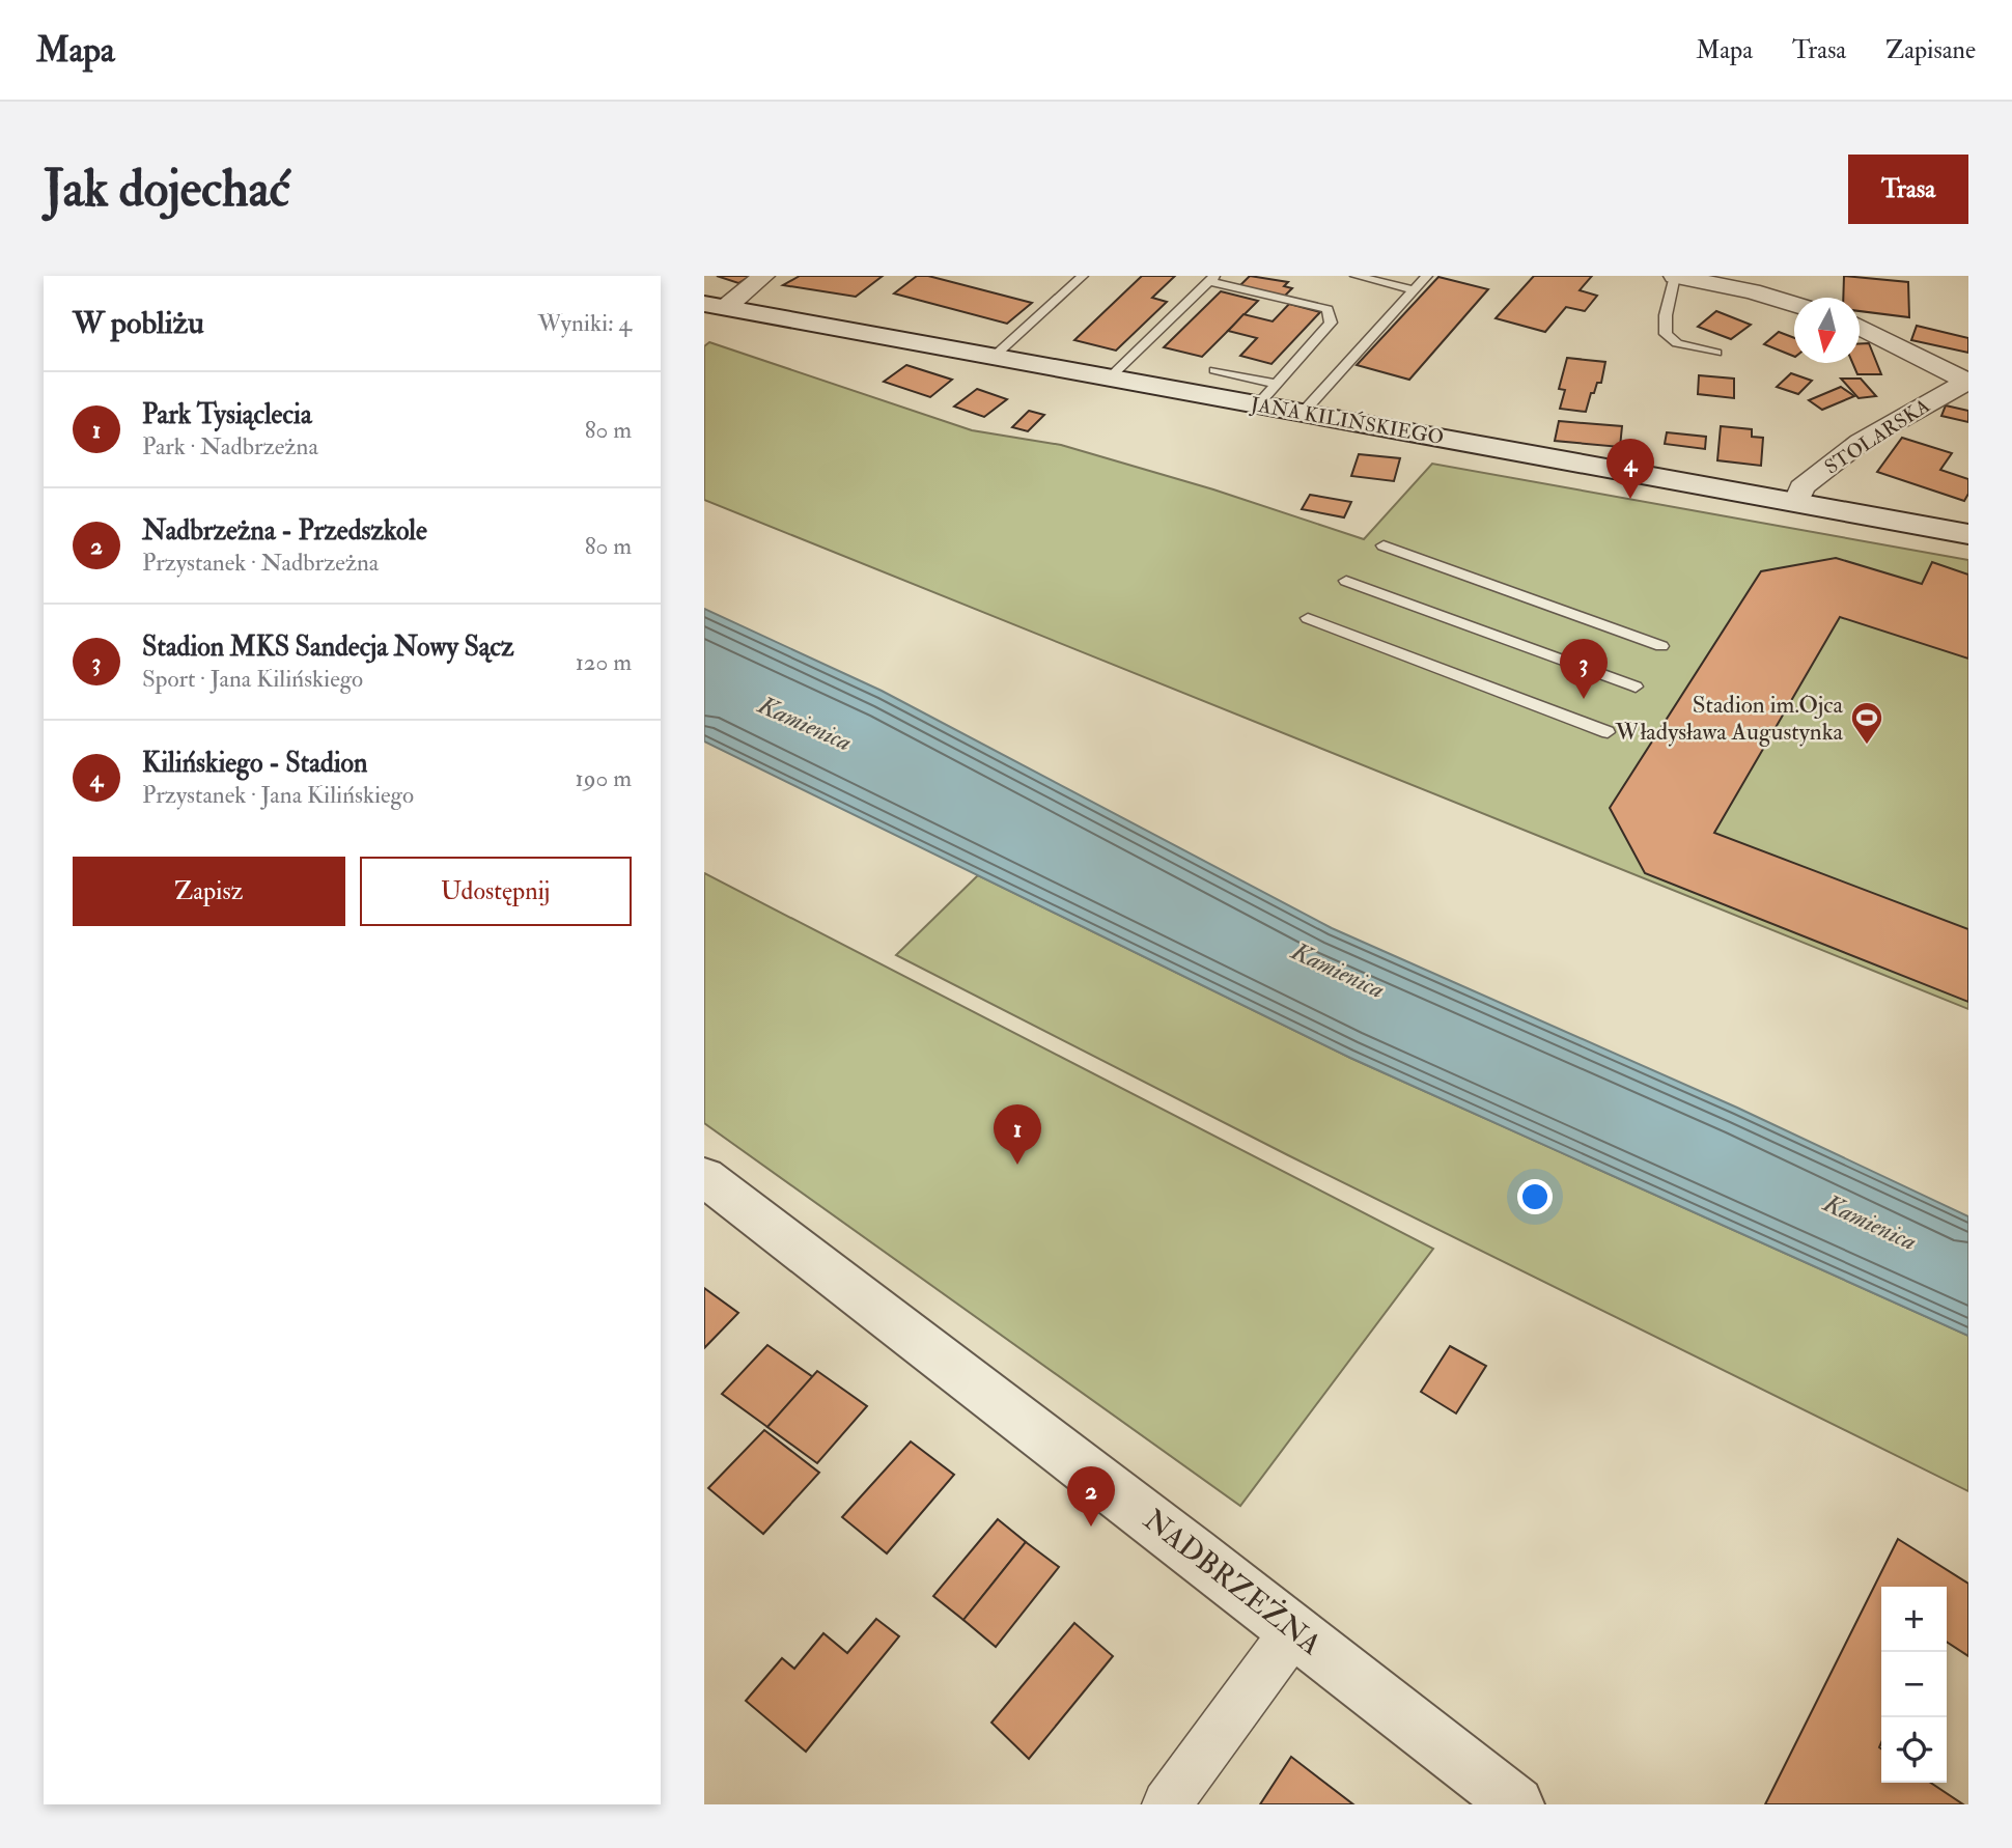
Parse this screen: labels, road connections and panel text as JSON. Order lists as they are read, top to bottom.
{
  "streets": {
    "main road": ["JANA KILIŃSKIEGO", "NADBRZEŻNA"],
    "street": ["STOLARSKA"]
  },
  "crossings": [
    ["JANA KILIŃSKIEGO", "STOLARSKA"]
  ],
  "water": ["Kamienica"],
  "places": {
    "sports": ["Stadion im.Ojca Władysława Augustynka"]
  },
  "north": "bottom",
  "page": {
    "header": "Mapa",
    "nav": ["Mapa", "Trasa", "Zapisane"],
    "buttons": [
      "Trasa",
      ["Zapisz", "Udostępnij"]
    ],
    "title": "Jak dojechać",
    "heading": ["W pobliżu", "Wyniki: 4"],
    "list": [
      {
        "mark": "1",
        "name": "Park Tysiąclecia",
        "note": "Park · Nadbrzeżna",
        "value": "80 m"
      },
      {
        "mark": "2",
        "name": "Nadbrzeżna - Przedszkole",
        "note": "Przystanek · Nadbrzeżna",
        "value": "80 m"
      },
      {
        "mark": "3",
        "name": "Stadion MKS Sandecja Nowy Sącz",
        "note": "Sport · Jana Kilińskiego",
        "value": "120 m"
      },
      {
        "mark": "4",
        "name": "Kilińskiego - Stadion",
        "note": "Przystanek · Jana Kilińskiego",
        "value": "190 m"
      }
    ],
    "pins": [
      "4",
      "3",
      "1",
      "2"
    ],
    "map_buttons": ["+", "−"]
  }
}
